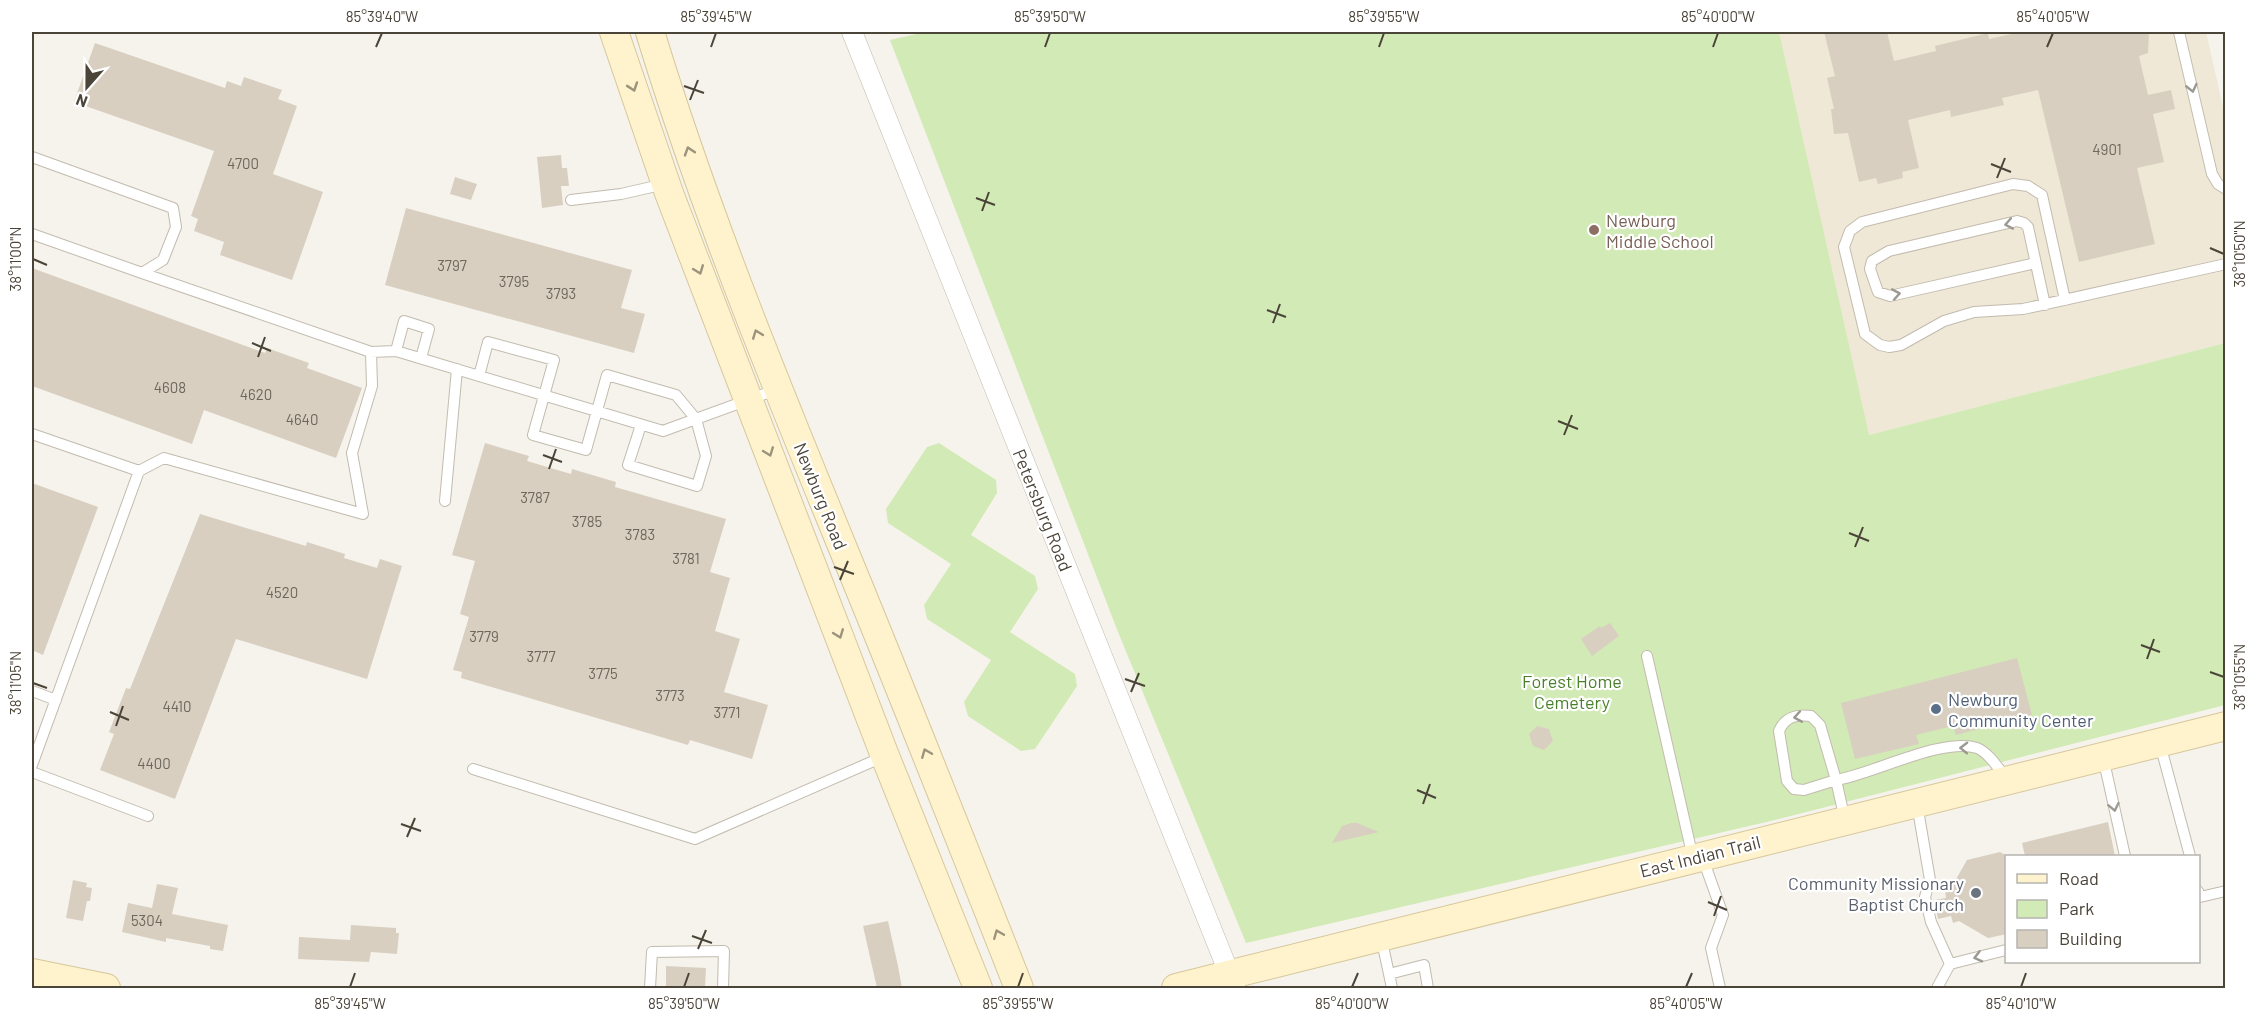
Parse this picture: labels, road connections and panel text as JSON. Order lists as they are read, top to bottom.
{
  "streets": {
    "main road": ["Newburg Road", "East Indian Trail"],
    "street": ["Petersburg Road"]
  },
  "crossings": [
    ["Petersburg Road", "East Indian Trail"]
  ],
  "parks": ["Forest Home Cemetery"],
  "places": ["Newburg Middle School", "Newburg Community Center", "Community Missionary Baptist Church"],
  "house_numbers": [
    "4901",
    "4700",
    "3797",
    "3795",
    "3793",
    "4608",
    "4620",
    "4640",
    "3787",
    "3785",
    "3783",
    "3781",
    "4520",
    "3779",
    "3777",
    "3775",
    "3773",
    "4410",
    "3771",
    "4400",
    "5304"
  ],
  "legend": ["Road", "Park", "Building"],
  "north": "bottom",
  "coordinates": [
    "85°39'40\"W",
    "85°39'45\"W",
    "85°39'50\"W",
    "85°39'55\"W",
    "85°40'00\"W",
    "85°40'05\"W",
    "38°10'50\"N",
    "38°11'00\"N",
    "38°10'55\"N",
    "38°11'05\"N",
    "85°40'10\"W"
  ]
}
